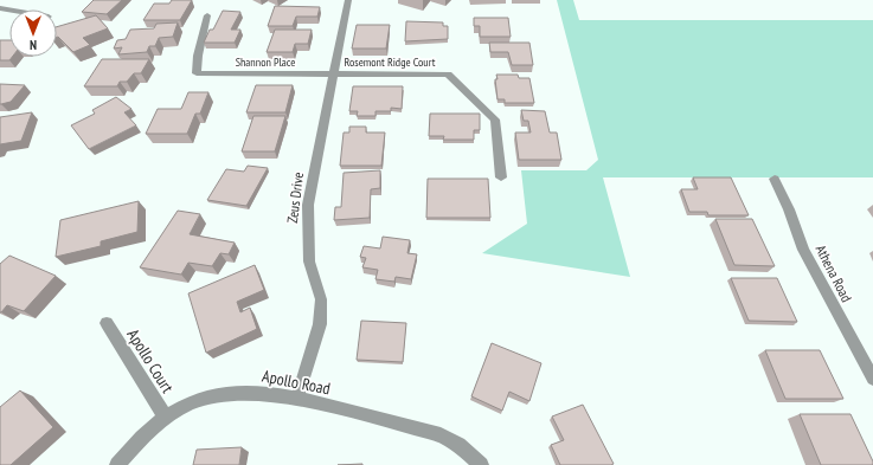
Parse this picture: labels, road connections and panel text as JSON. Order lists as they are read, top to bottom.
{
  "streets": {
    "street": [
      "Shannon Place",
      "Rosemont Ridge Court",
      "Zeus Drive",
      "Athena Road",
      "Apollo Court",
      "Apollo Road"
    ]
  },
  "crossings": [
    ["Shannon Place", "Rosemont Ridge Court"],
    ["Shannon Place", "Zeus Drive"],
    ["Rosemont Ridge Court", "Zeus Drive"],
    ["Zeus Drive", "Apollo Road"],
    ["Apollo Court", "Apollo Road"]
  ],
  "north": "bottom"
}
